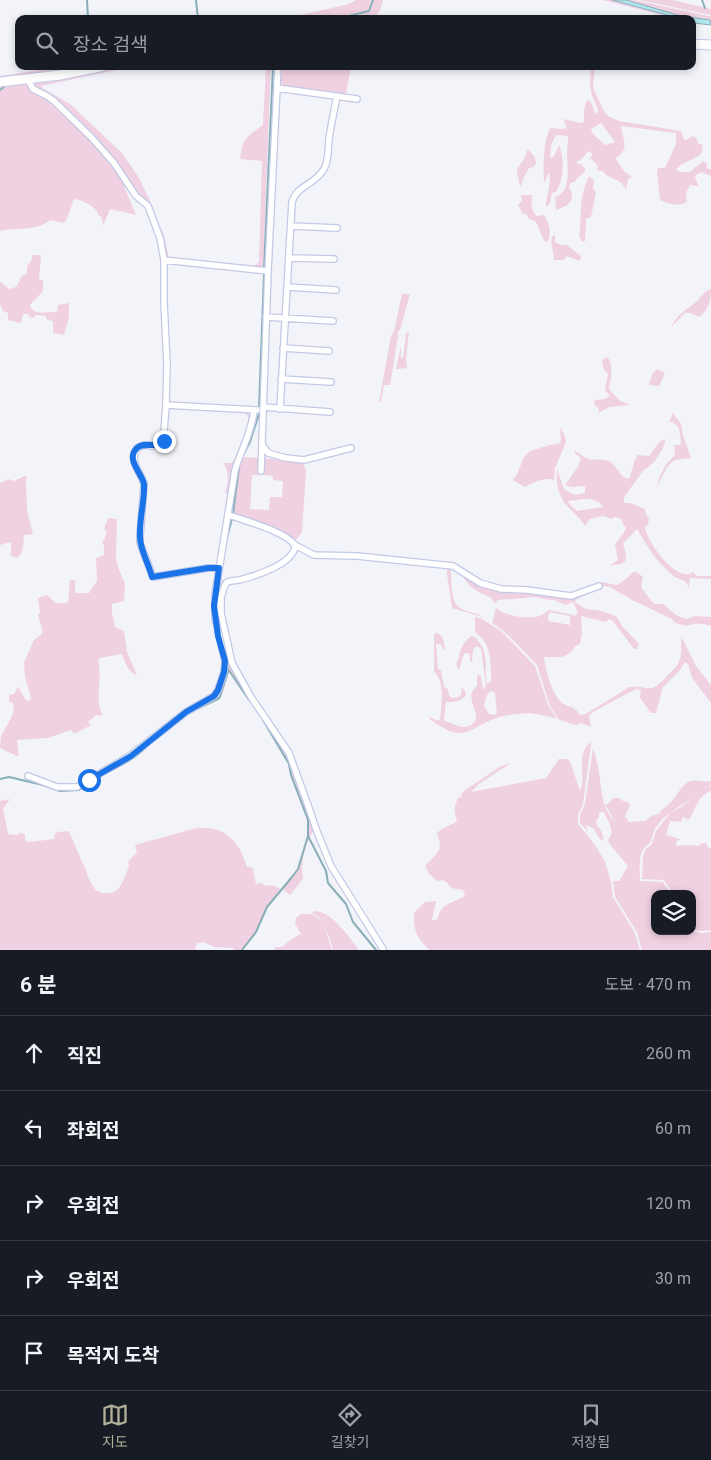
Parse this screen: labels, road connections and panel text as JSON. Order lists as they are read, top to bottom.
{
  "page": {
    "search": "장소 검색",
    "heading": ["6 분", "도보 · 470 m"],
    "list": [
      ["직진", "260 m"],
      ["좌회전", "60 m"],
      ["우회전", "120 m"],
      ["우회전", "30 m"],
      "목적지 도착"
    ],
    "nav": ["지도", "길찾기", "저장됨"]
  }
}
